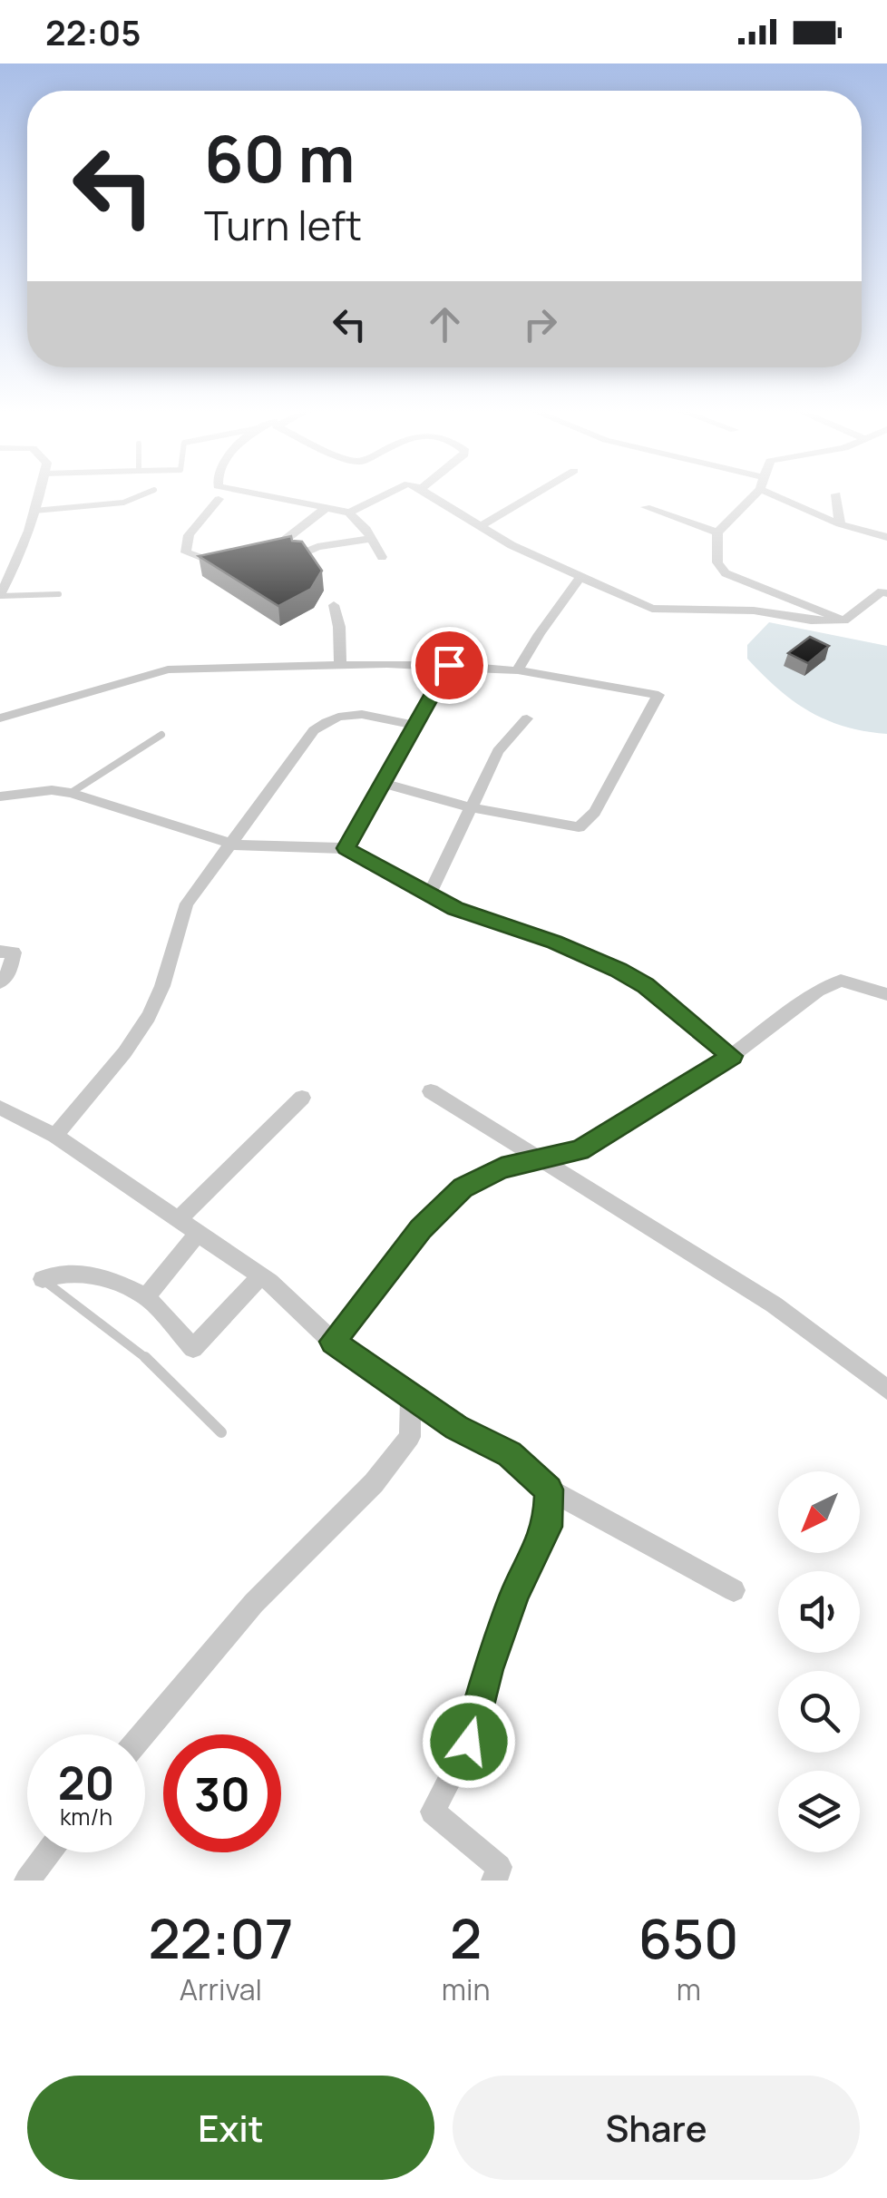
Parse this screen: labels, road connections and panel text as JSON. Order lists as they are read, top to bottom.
{
  "north": "bottom left",
  "page": {
    "status": "22:05",
    "turn": ["60 m", "Turn left"],
    "speed": "20 km/h",
    "limit": "30",
    "eta": [
      "22:07",
      "Arrival",
      "2",
      "min",
      "650",
      "m"
    ],
    "buttons": ["Exit", "Share"]
  }
}
